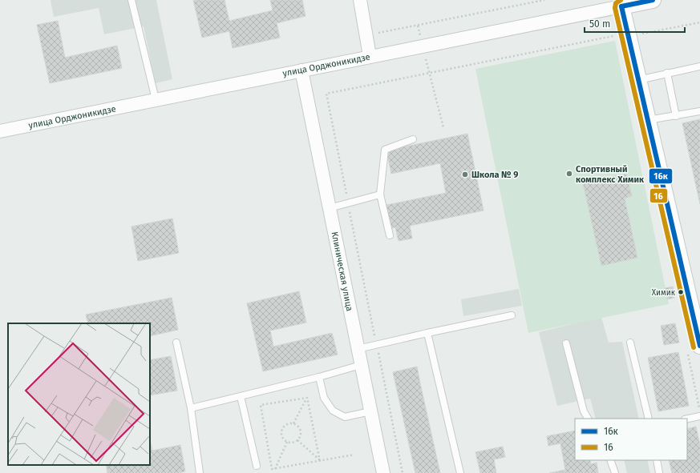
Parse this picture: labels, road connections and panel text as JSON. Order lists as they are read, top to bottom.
{
  "streets": {
    "street": ["улица Орджоникидзе", "Клиническая улица"]
  },
  "crossings": [
    ["улица Орджоникидзе", "Клиническая улица"]
  ],
  "places": ["Спортивный комплекс Химик", "Школа № 9", "Химик"],
  "lines": ["transit line 16к", "transit line 16"],
  "legend": ["16к", "16"],
  "scale_bar": "50 m"
}
